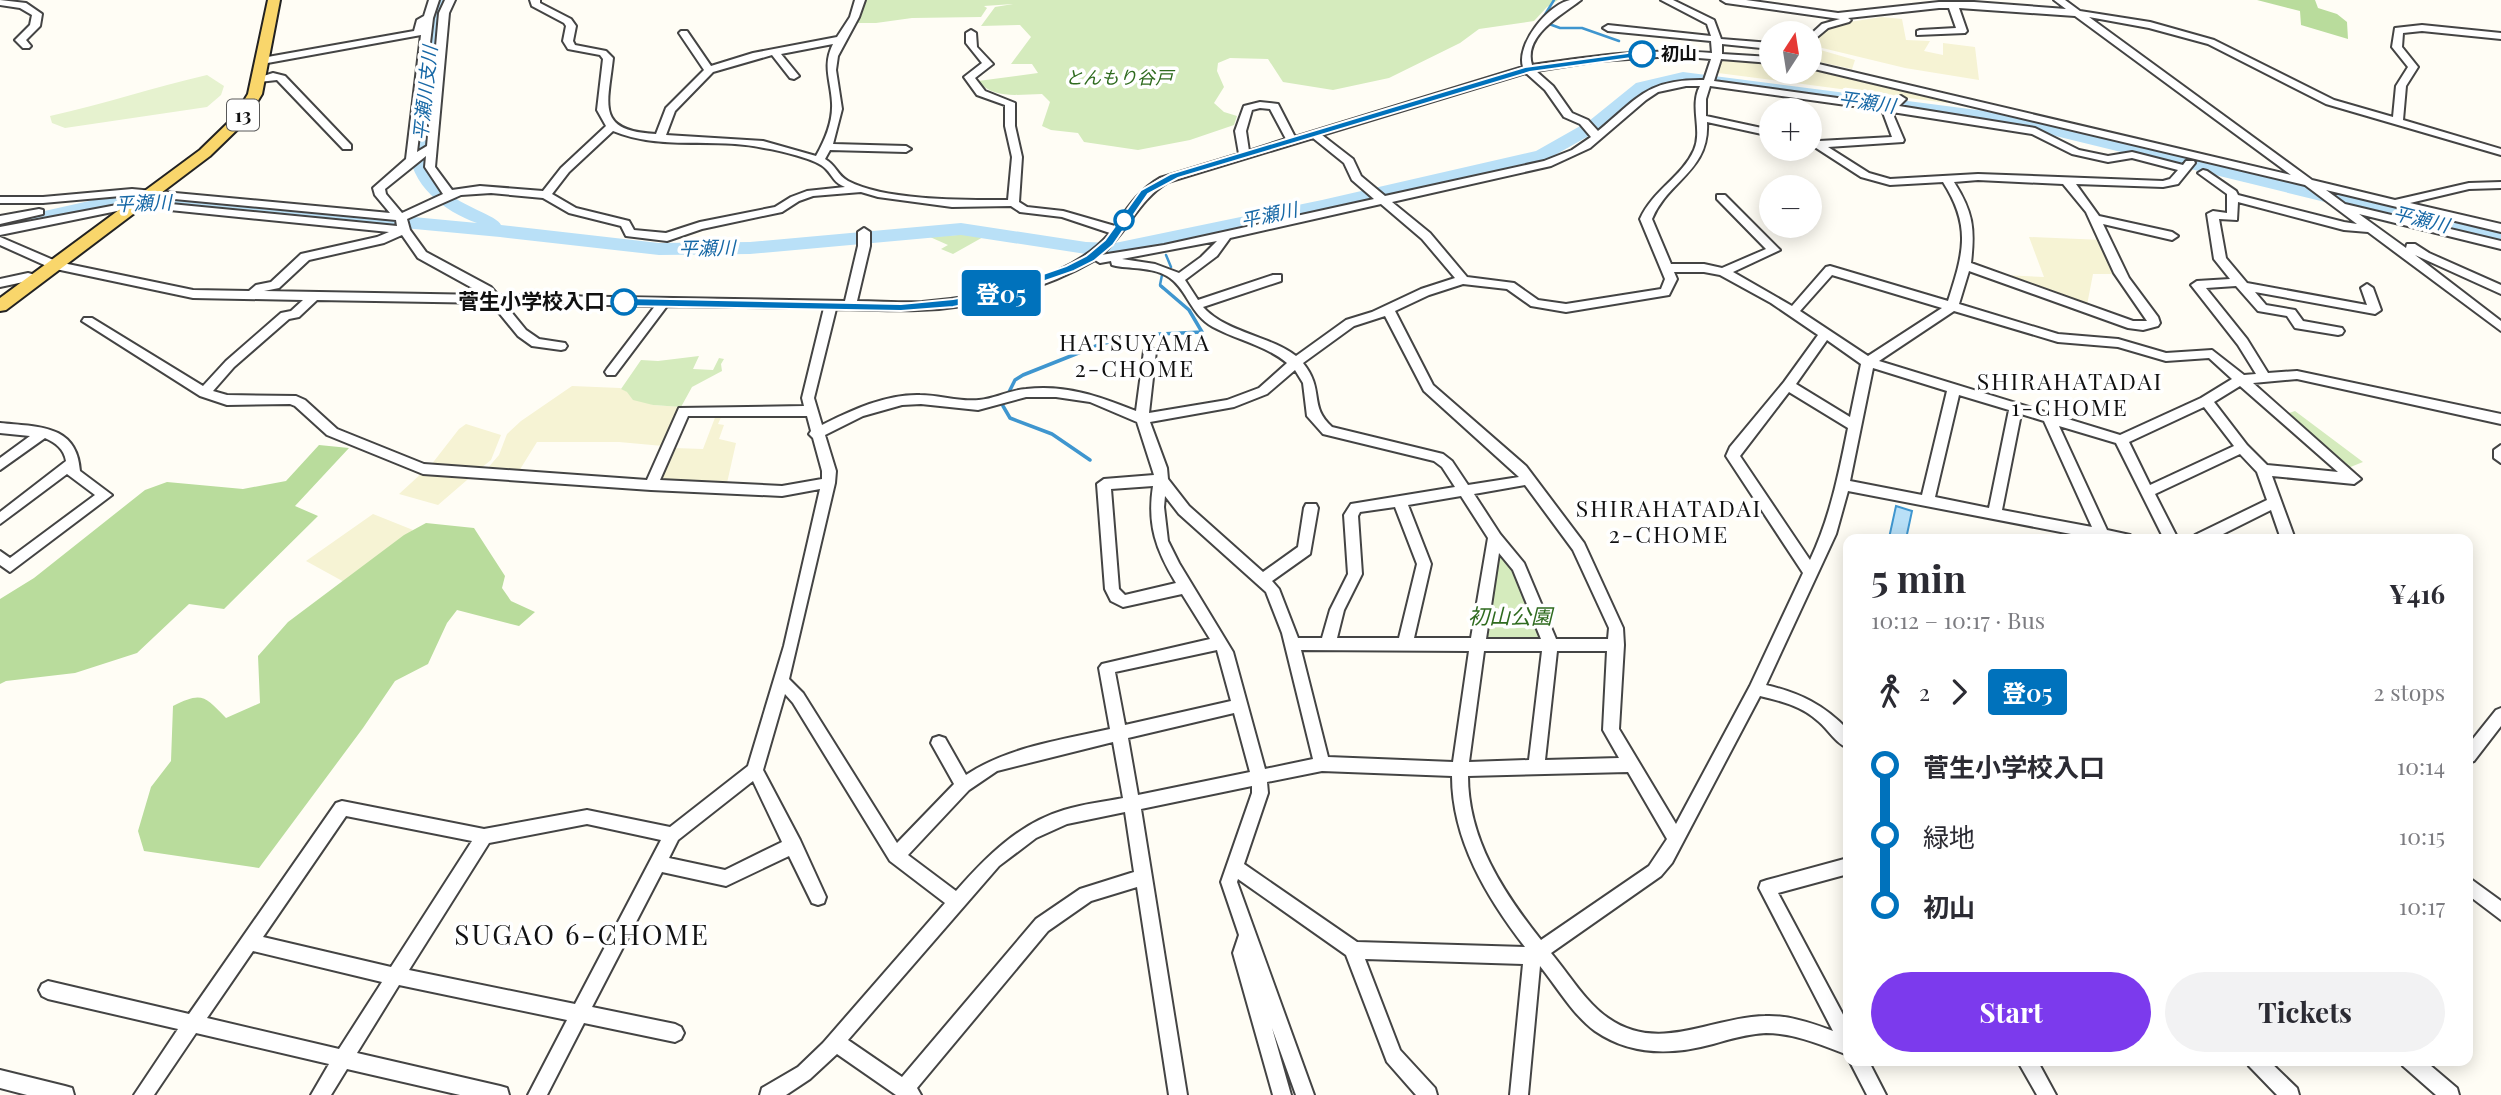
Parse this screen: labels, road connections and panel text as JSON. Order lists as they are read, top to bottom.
{
  "streets": {
    "main road": ["13"]
  },
  "districts": [
    "HATSUYAMA 2-CHOME",
    "SHIRAHATADAI 1-CHOME",
    "SHIRAHATADAI 2-CHOME",
    "SUGAO 6-CHOME"
  ],
  "water": ["平瀬川支川", "平瀬川"],
  "parks": ["とんもり谷戸", "初山公園"],
  "places": ["初山", "菅生小学校入口"],
  "lines": ["bus line 登05"],
  "north": "top",
  "page": {
    "on_map": "登05",
    "map_buttons": ["+", "−"],
    "heading": ["5 min", "10:12 – 10:17 · Bus", "¥416"],
    "legs": ["2", "登05", "2 stops"],
    "list": [
      {
        "name": "菅生小学校入口",
        "value": "10:14"
      },
      {
        "name": "緑地",
        "value": "10:15"
      },
      {
        "name": "初山",
        "value": "10:17"
      }
    ],
    "buttons": ["Start", "Tickets"]
  }
}
